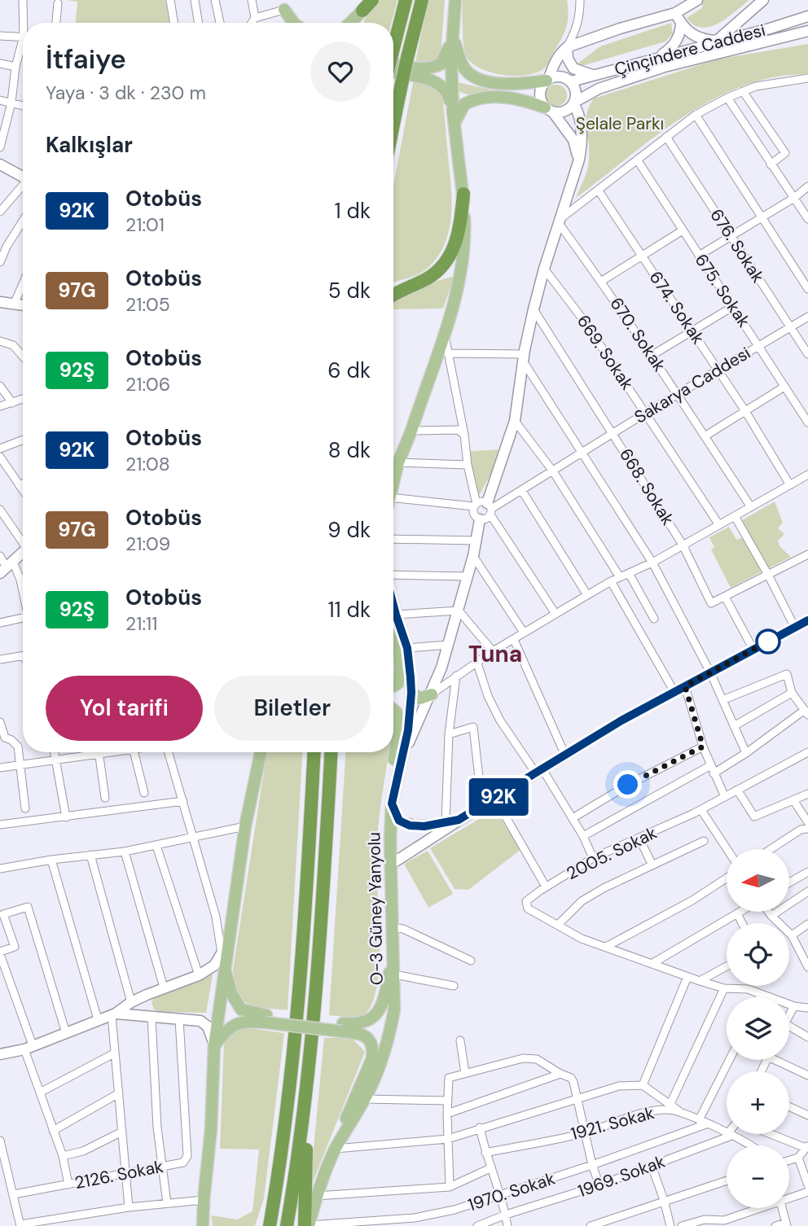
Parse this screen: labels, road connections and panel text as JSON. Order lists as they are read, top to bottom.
{
  "streets": {
    "main road": ["Çinçindere Caddesi", "O-3 Güney Yanyolu"],
    "street": [
      "676. Sokak",
      "675. Sokak",
      "674. Sokak",
      "670. Sokak",
      "669. Sokak",
      "Sakarya Caddesi",
      "668. Sokak",
      "2005. Sokak",
      "1921. Sokak",
      "2126. Sokak",
      "1969. Sokak",
      "1970. Sokak"
    ]
  },
  "crossings": [
    ["676. Sokak", "Sakarya Caddesi"],
    ["675. Sokak", "Sakarya Caddesi"],
    ["674. Sokak", "Sakarya Caddesi"],
    ["670. Sokak", "Sakarya Caddesi"],
    ["669. Sokak", "Sakarya Caddesi"],
    ["Sakarya Caddesi", "668. Sokak"],
    ["O-3 Güney Yanyolu", "1970. Sokak"],
    ["1921. Sokak", "1969. Sokak"],
    ["1921. Sokak", "1970. Sokak"]
  ],
  "districts": ["Tuna"],
  "parks": ["Şelale Parkı"],
  "lines": ["bus line 92K"],
  "north": "left",
  "page": {
    "on_map": "92K",
    "heading": [
      ["İtfaiye", "Yaya · 3 dk · 230 m"],
      "Kalkışlar"
    ],
    "list": [
      {
        "mark": "92K",
        "name": "Otobüs",
        "note": "21:01",
        "value": "1 dk"
      },
      {
        "mark": "97G",
        "name": "Otobüs",
        "note": "21:05",
        "value": "5 dk"
      },
      {
        "mark": "92Ş",
        "name": "Otobüs",
        "note": "21:06",
        "value": "6 dk"
      },
      {
        "mark": "92K",
        "name": "Otobüs",
        "note": "21:08",
        "value": "8 dk"
      },
      {
        "mark": "97G",
        "name": "Otobüs",
        "note": "21:09",
        "value": "9 dk"
      },
      {
        "mark": "92Ş",
        "name": "Otobüs",
        "note": "21:11",
        "value": "11 dk"
      }
    ],
    "buttons": ["Yol tarifi", "Biletler"],
    "map_buttons": ["+", "−"]
  }
}
